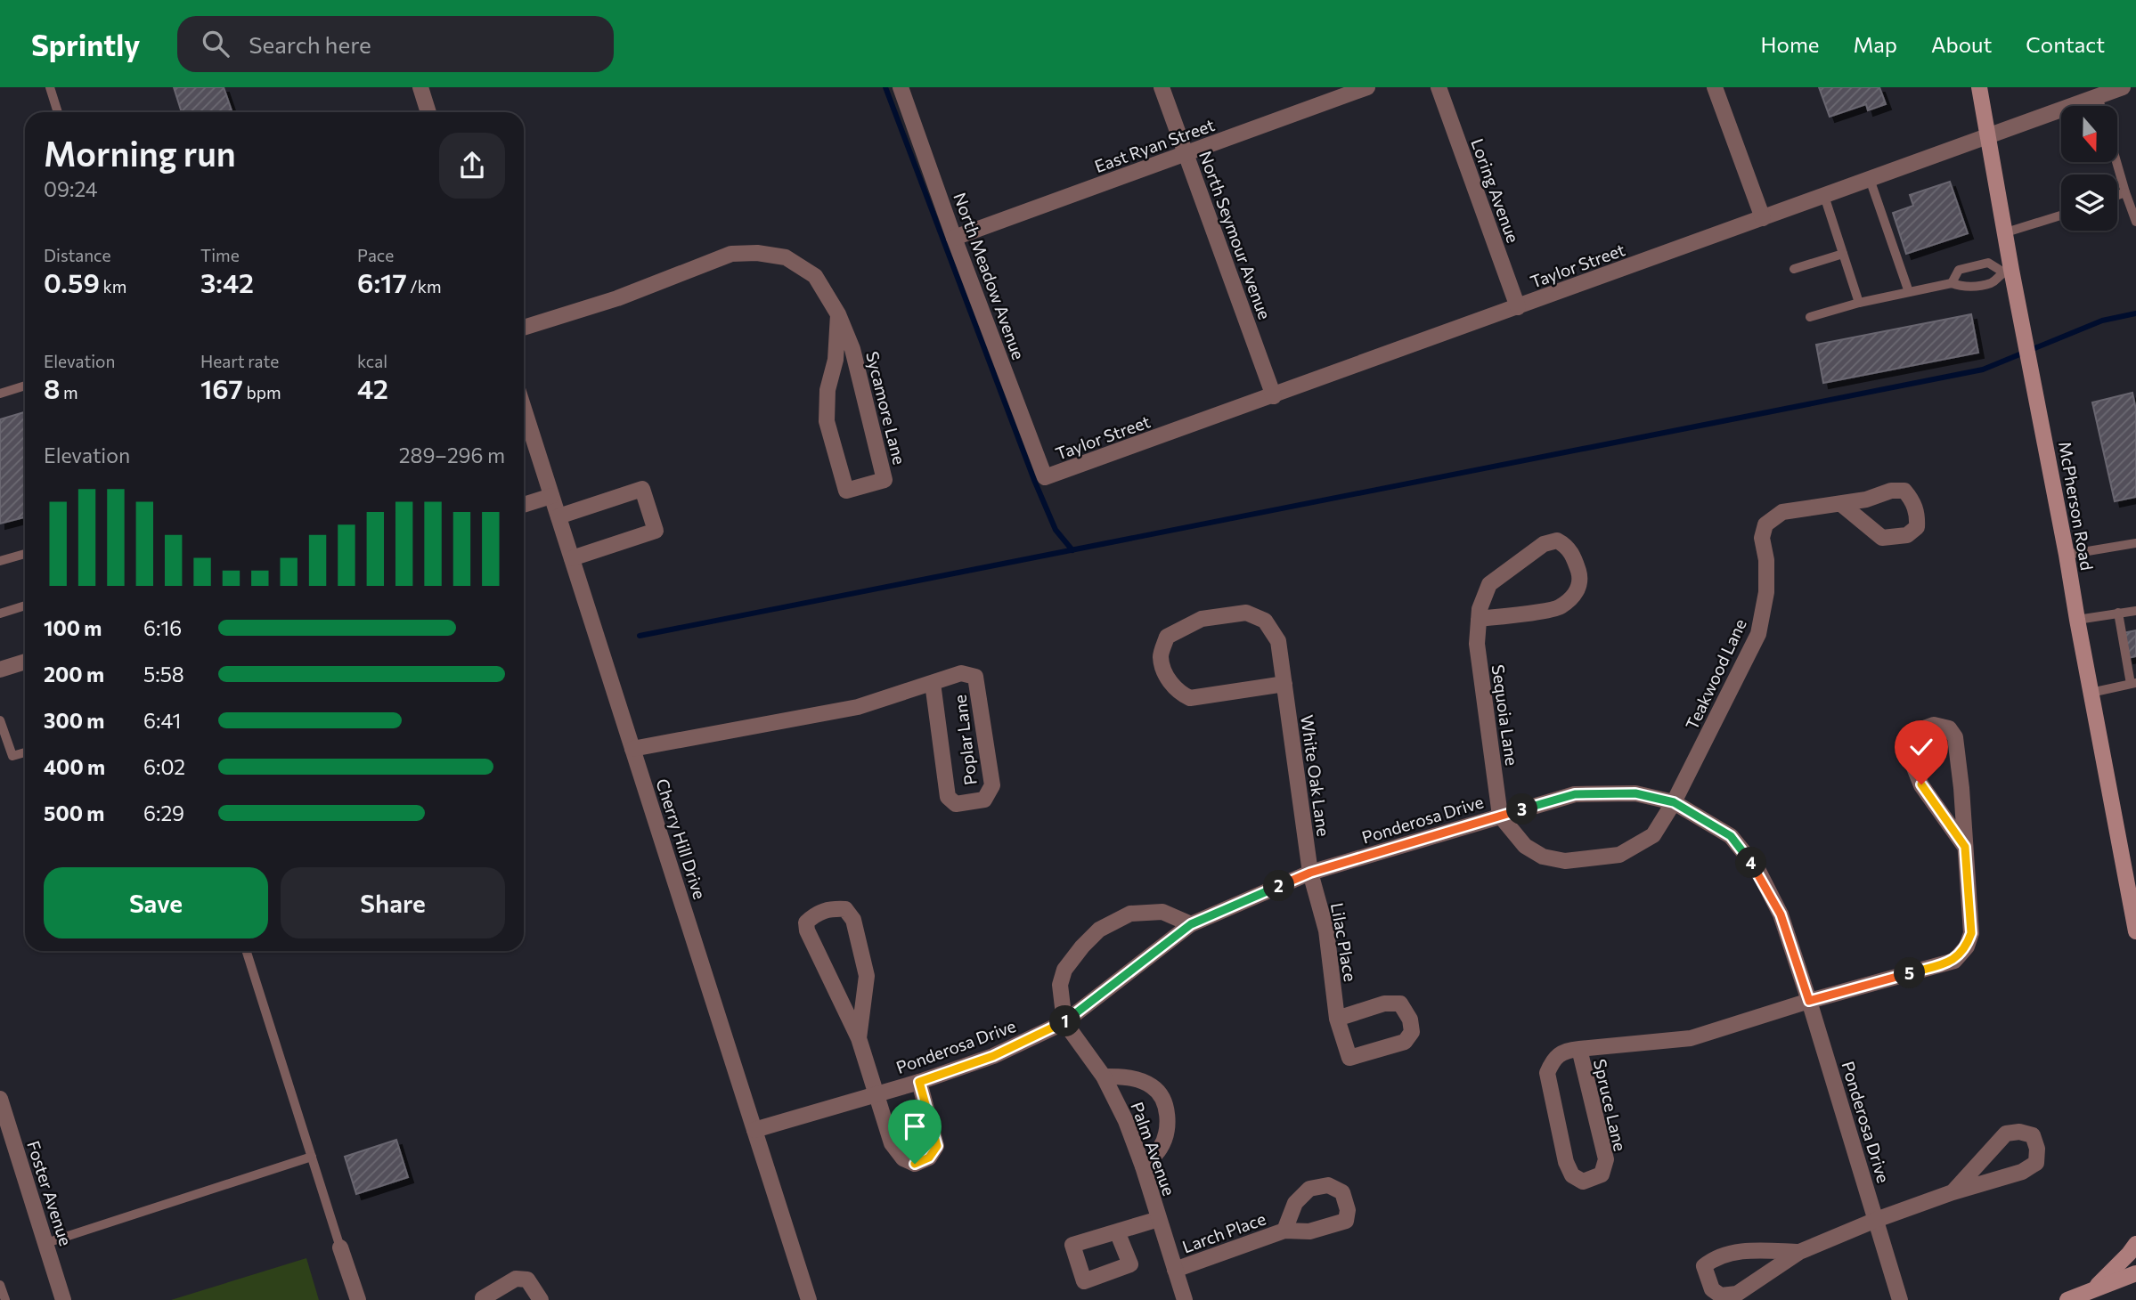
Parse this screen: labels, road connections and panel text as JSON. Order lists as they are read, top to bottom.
{
  "streets": {
    "main road": ["McPherson Road"],
    "street": [
      "East Ryan Street",
      "Loring Avenue",
      "North Seymour Avenue",
      "Taylor Street",
      "North Meadow Avenue",
      "Sycamore Lane",
      "Teakwood Lane",
      "Sequoia Lane",
      "Poplar Lane",
      "White Oak Lane",
      "Ponderosa Drive",
      "Cherry Hill Drive",
      "Lilac Place",
      "Spruce Lane",
      "Palm Avenue",
      "Foster Avenue",
      "Larch Place"
    ]
  },
  "crossings": [
    ["East Ryan Street", "North Seymour Avenue"],
    ["East Ryan Street", "North Meadow Avenue"],
    ["Loring Avenue", "Taylor Street"],
    ["North Seymour Avenue", "Taylor Street"],
    ["Taylor Street", "North Meadow Avenue"],
    ["Taylor Street", "McPherson Road"],
    ["Teakwood Lane", "Ponderosa Drive"],
    ["Sequoia Lane", "Ponderosa Drive"],
    ["Poplar Lane", "Cherry Hill Drive"],
    ["White Oak Lane", "Ponderosa Drive"],
    ["White Oak Lane", "Lilac Place"],
    ["Ponderosa Drive", "Cherry Hill Drive"],
    ["Ponderosa Drive", "Lilac Place"],
    ["Ponderosa Drive", "Spruce Lane"],
    ["Ponderosa Drive", "Palm Avenue"],
    ["Palm Avenue", "Larch Place"]
  ],
  "north": "bottom",
  "page": {
    "header": "Sprintly",
    "search": "Search here",
    "nav": [
      "Home",
      "Map",
      "About",
      "Contact"
    ],
    "heading": ["Morning run", "09:24"],
    "stats": [
      ["Distance", "0.59 km"],
      ["Time", "3:42"],
      ["Pace", "6:17 /km"],
      ["Elevation", "8 m"],
      ["Heart rate", "167 bpm"],
      ["kcal", "42"]
    ],
    "chart": ["Elevation", "289–296 m"],
    "list": [
      {
        "name": "100 m",
        "note": "6:16"
      },
      {
        "name": "200 m",
        "note": "5:58"
      },
      {
        "name": "300 m",
        "note": "6:41"
      },
      {
        "name": "400 m",
        "note": "6:02"
      },
      {
        "name": "500 m",
        "note": "6:29"
      }
    ],
    "pins": [
      "3",
      "4",
      "2",
      "5",
      "1"
    ],
    "buttons": ["Save", "Share"]
  }
}
